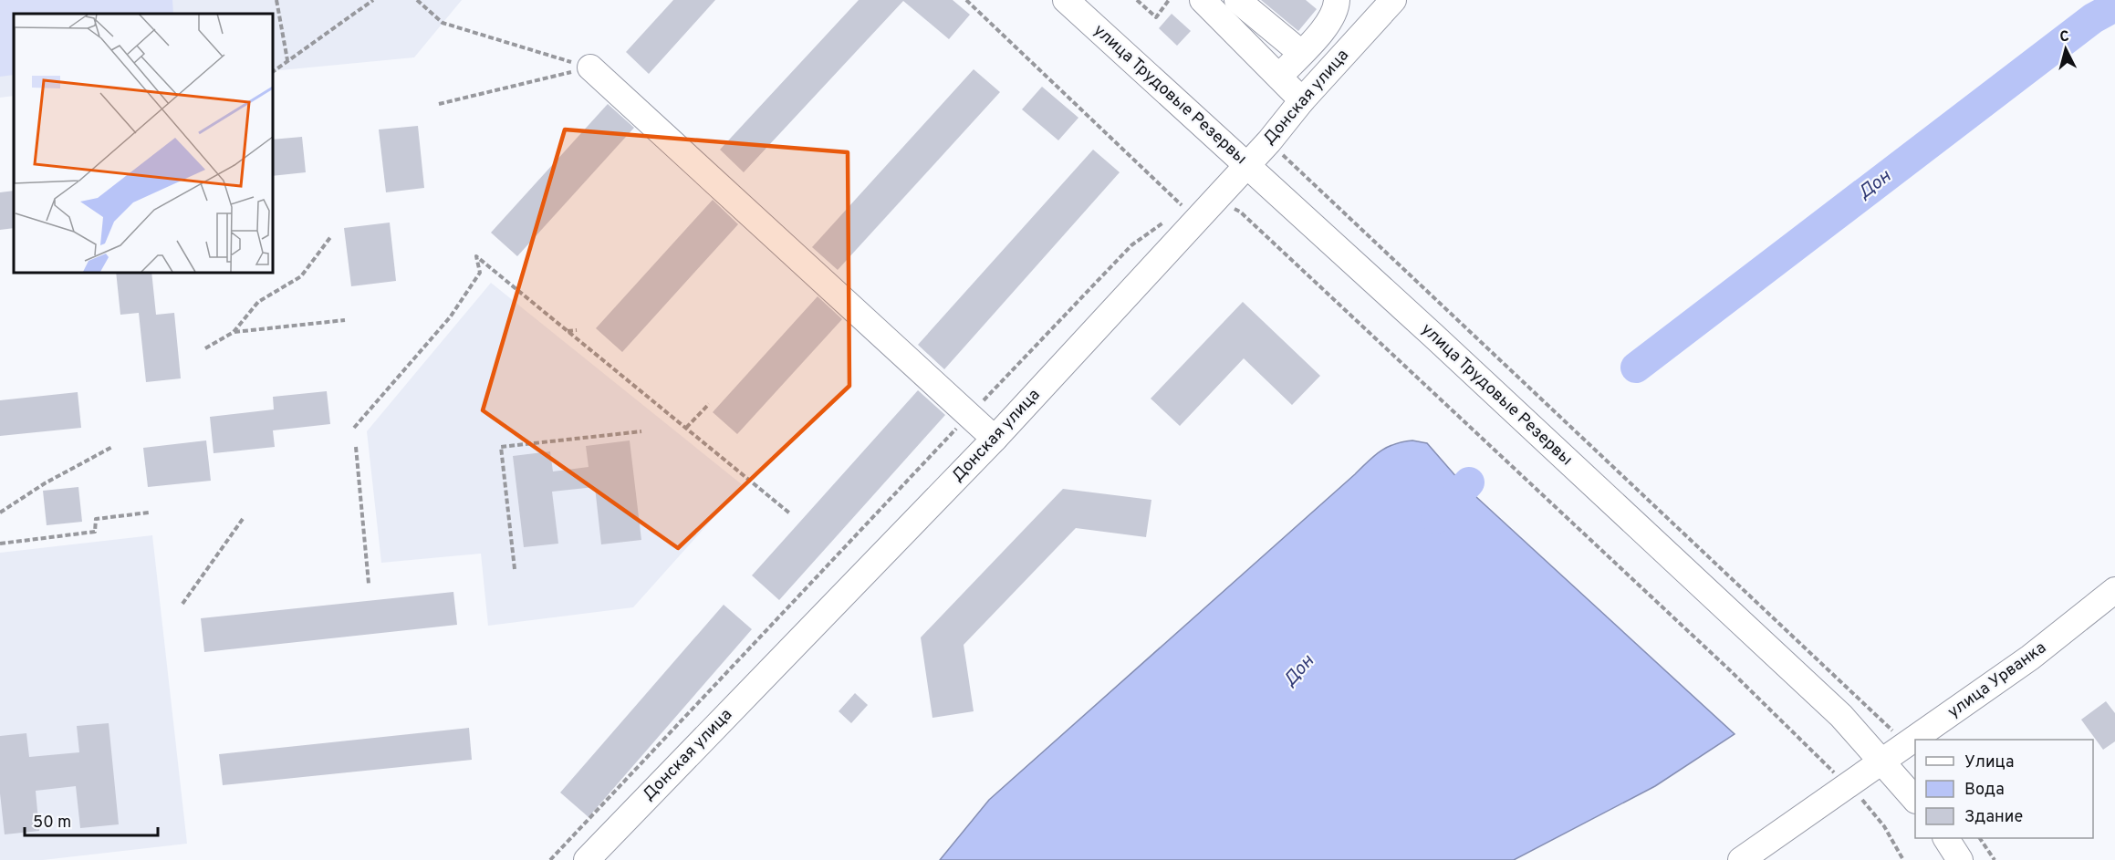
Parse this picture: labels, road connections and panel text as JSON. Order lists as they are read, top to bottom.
{
  "streets": {
    "street": ["улица Трудовые Резервы", "Донская улица", "улица Урванка"]
  },
  "crossings": [
    ["улица Трудовые Резервы", "Донская улица"],
    ["улица Трудовые Резервы", "улица Урванка"]
  ],
  "water": ["Дон"],
  "legend": ["Улица", "Вода", "Здание"],
  "scale_bar": "50 m",
  "north": "top"
}
